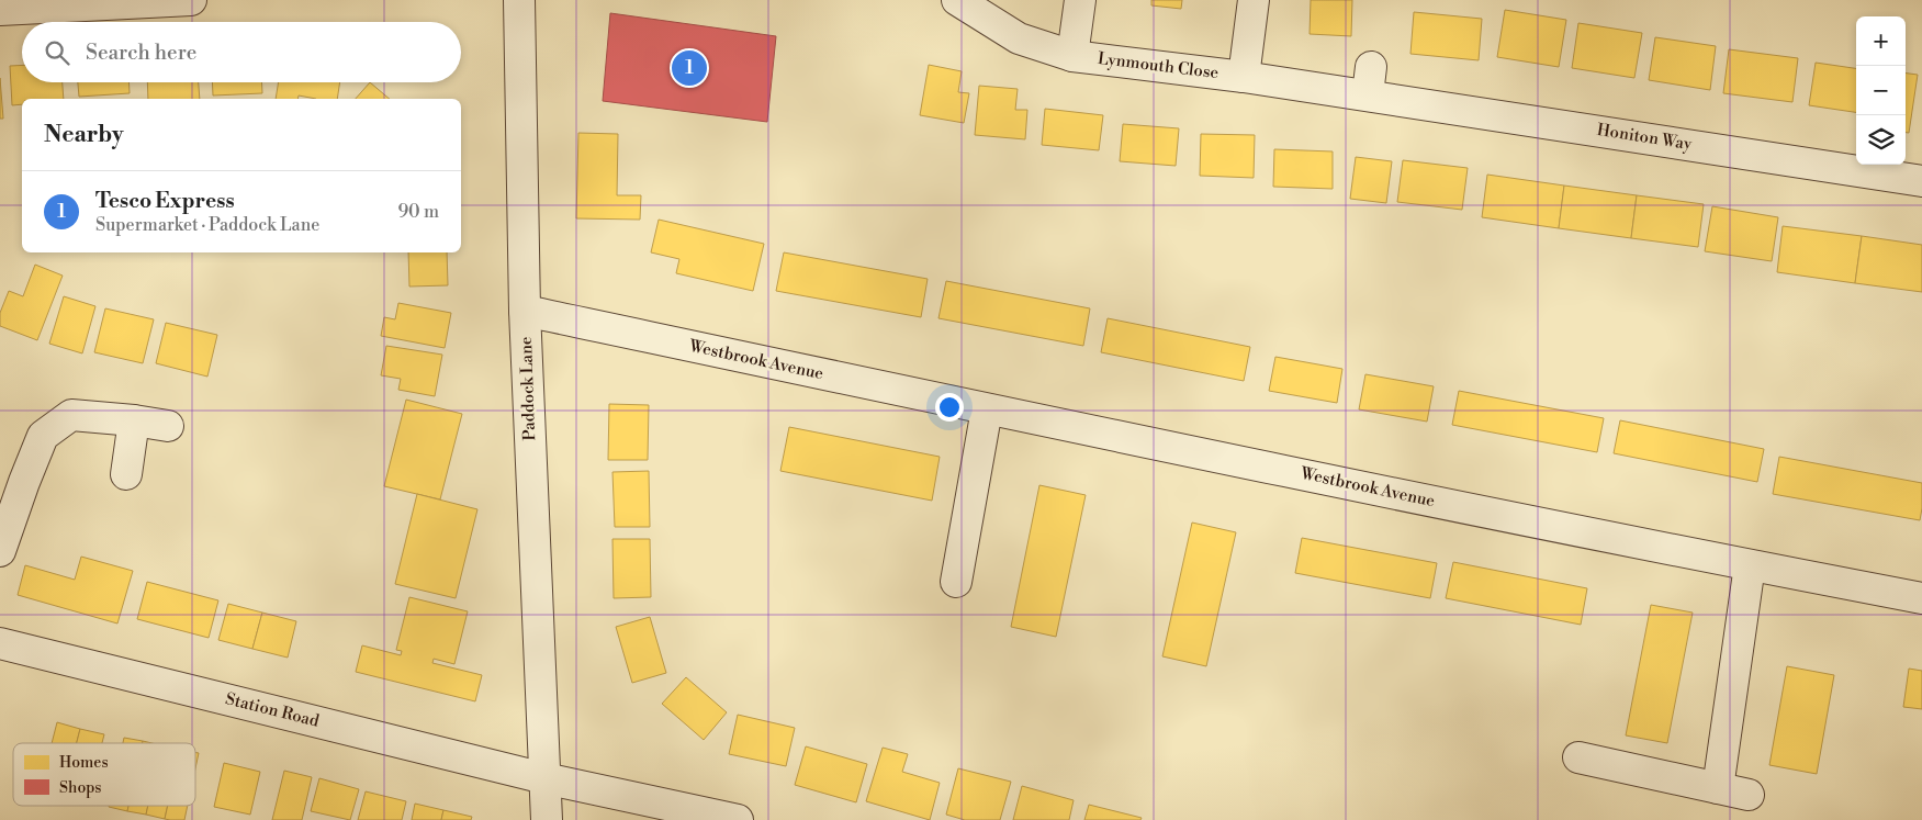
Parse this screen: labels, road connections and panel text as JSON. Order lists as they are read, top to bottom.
{
  "streets": {
    "street": [
      "Lynmouth Close",
      "Honiton Way",
      "Westbrook Avenue",
      "Paddock Lane",
      "Station Road"
    ]
  },
  "crossings": [
    ["Lynmouth Close", "Honiton Way"],
    ["Westbrook Avenue", "Paddock Lane"],
    ["Paddock Lane", "Station Road"]
  ],
  "legend": ["Homes", "Shops"],
  "page": {
    "map_buttons": ["+", "−"],
    "search": "Search here",
    "pins": "1",
    "heading": "Nearby",
    "list": [
      {
        "mark": "1",
        "name": "Tesco Express",
        "note": "Supermarket · Paddock Lane",
        "value": "90 m"
      }
    ]
  }
}
